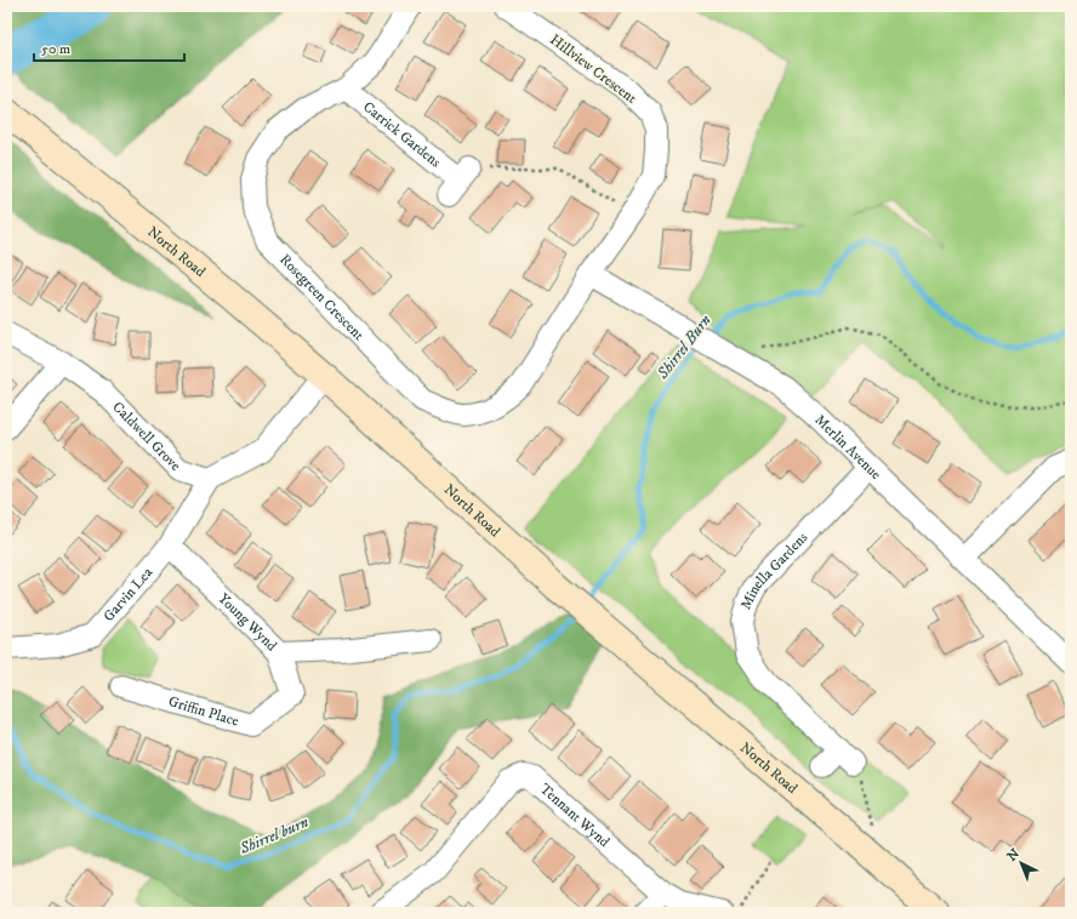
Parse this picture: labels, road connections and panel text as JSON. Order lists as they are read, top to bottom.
{
  "streets": {
    "main road": ["North Road"],
    "street": [
      "Hillview Crescent",
      "Carrick Gardens",
      "Rosegreen Crescent",
      "Caldwell Grove",
      "Merlin Avenue",
      "Minella Gardens",
      "Garvin Lea",
      "Young Wynd",
      "Griffin Place",
      "Tennant Wynd"
    ]
  },
  "crossings": [
    ["Hillview Crescent", "Rosegreen Crescent"],
    ["Hillview Crescent", "Merlin Avenue"],
    ["Carrick Gardens", "Rosegreen Crescent"],
    ["Rosegreen Crescent", "Merlin Avenue"],
    ["Caldwell Grove", "Garvin Lea"],
    ["Merlin Avenue", "Minella Gardens"],
    ["Garvin Lea", "Young Wynd"],
    ["Young Wynd", "Griffin Place"]
  ],
  "water": ["Shirrel Burn", "Shirrel burn"],
  "scale_bar": "50 m",
  "north": "top left"
}
